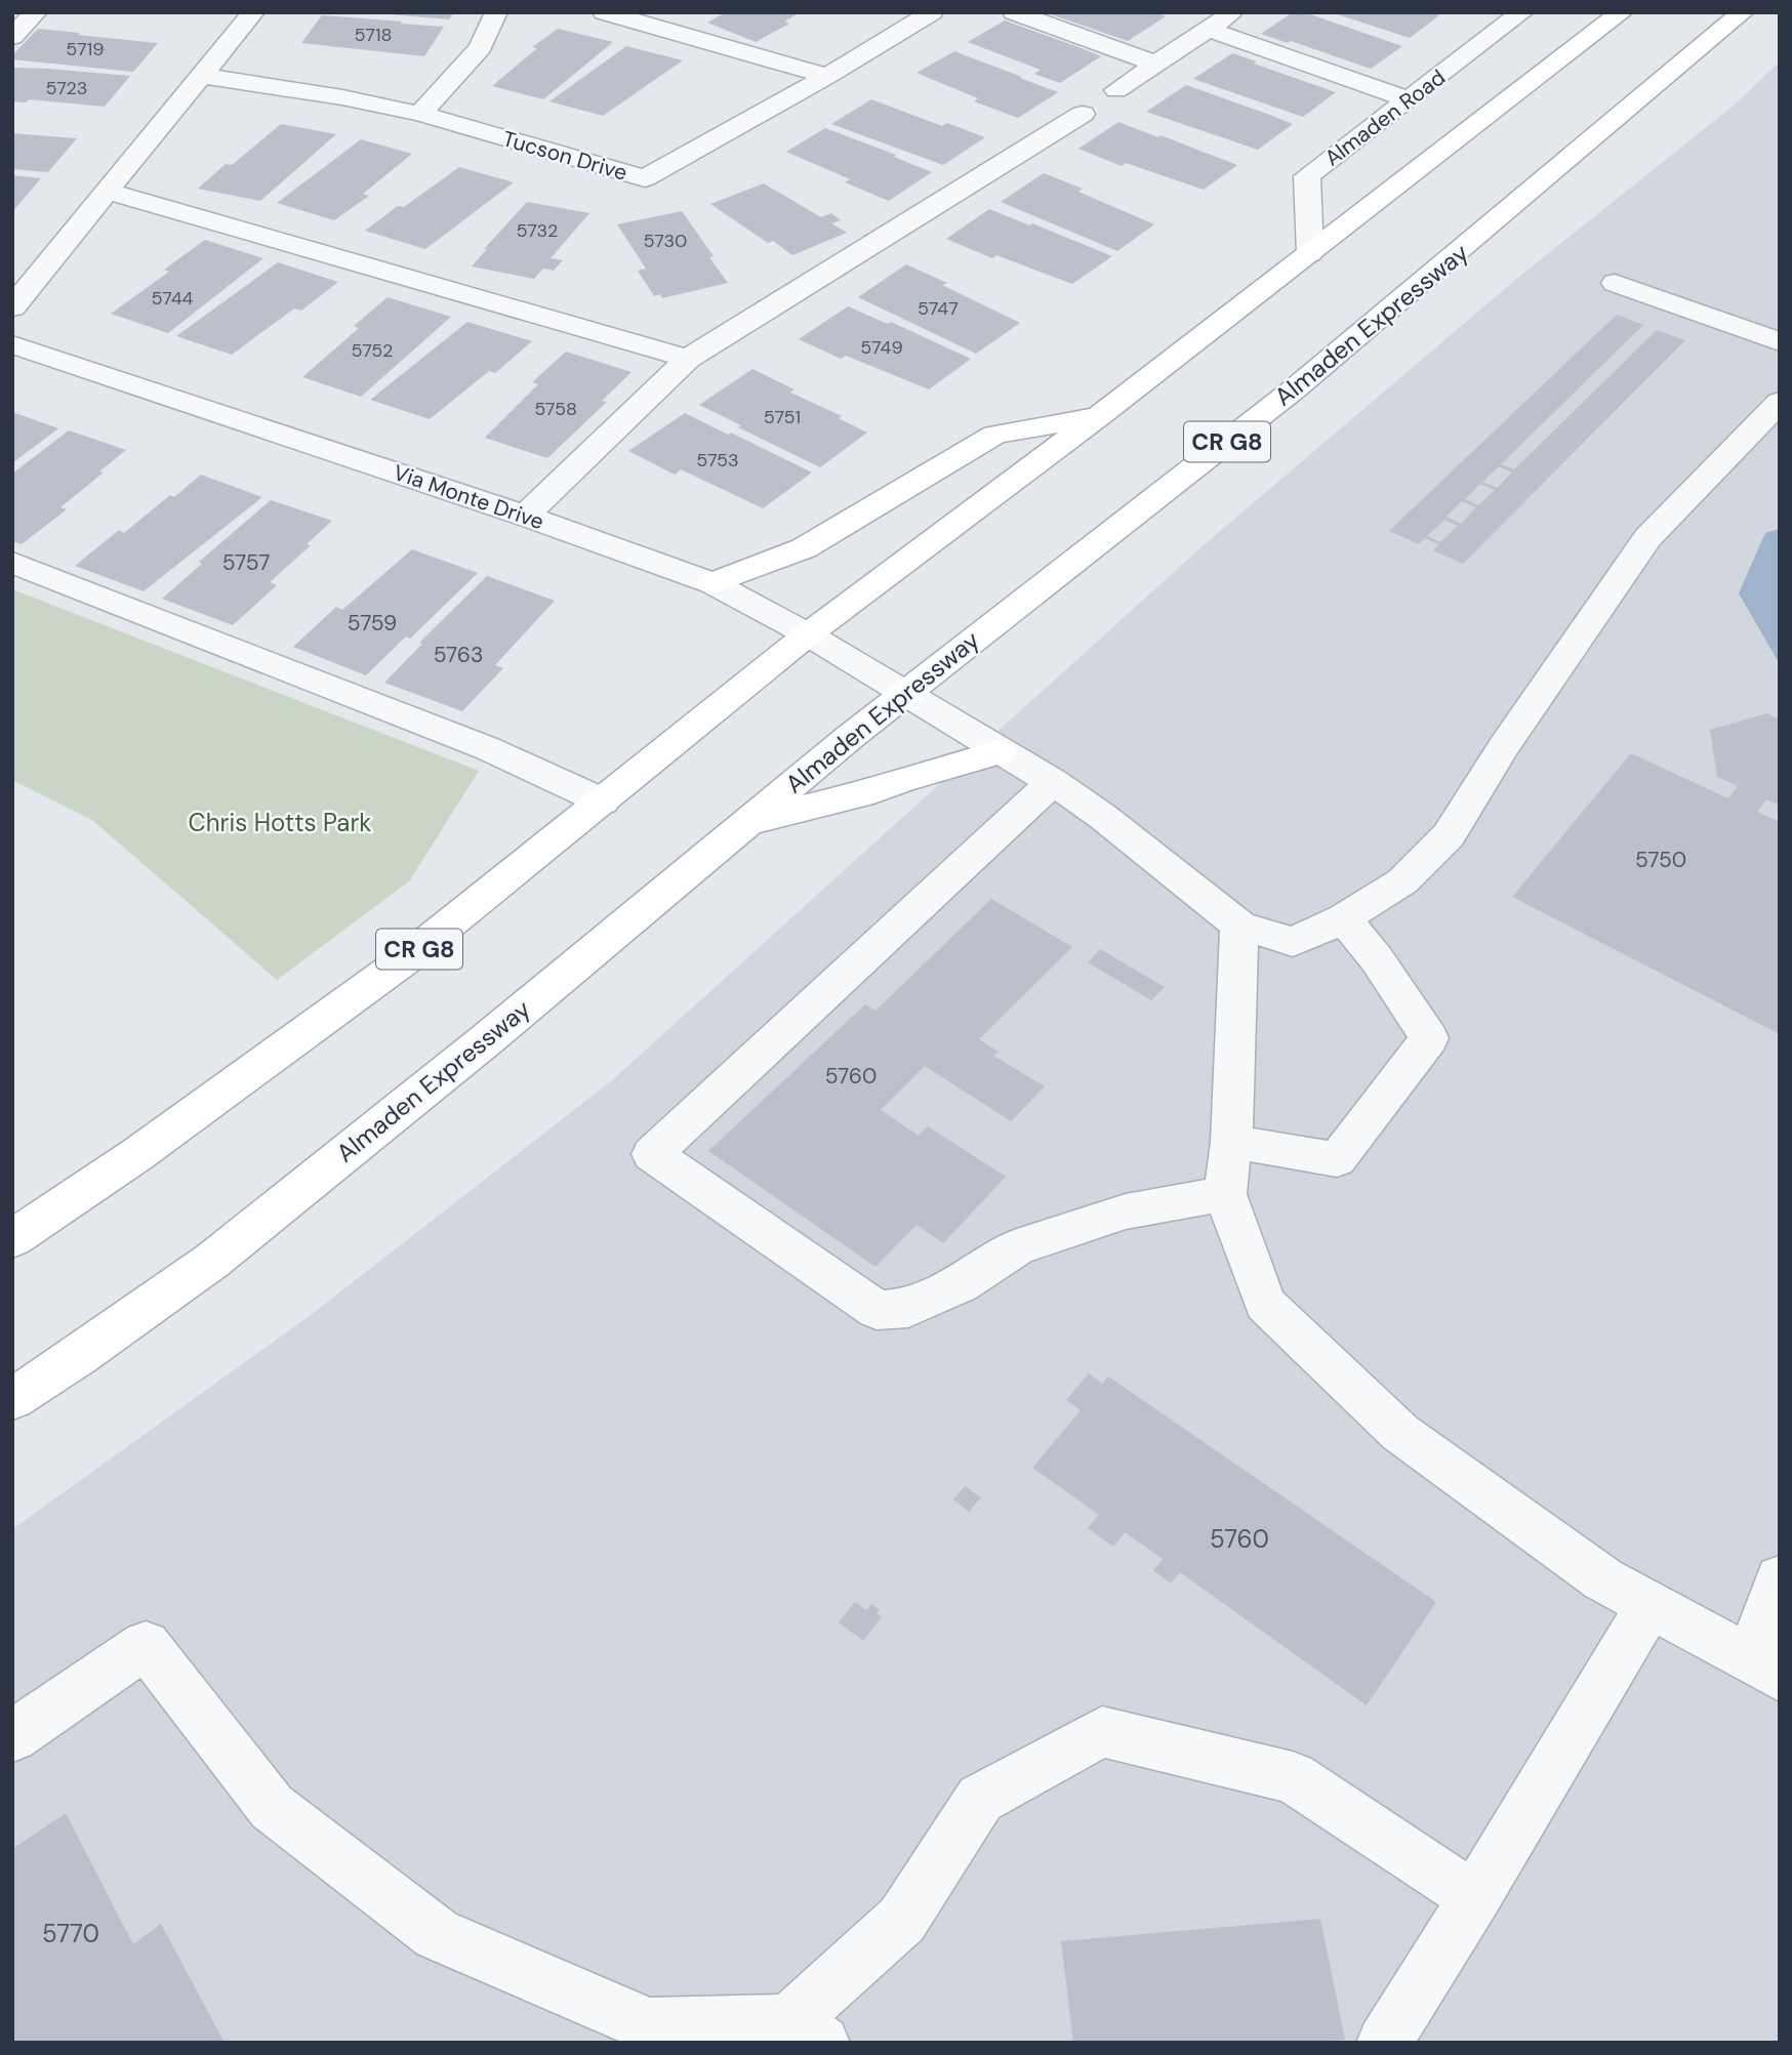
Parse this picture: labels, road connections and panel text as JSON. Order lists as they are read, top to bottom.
{
  "streets": {
    "main road": ["Almaden Expressway", "CR G8"],
    "street": ["Almaden Road", "Tucson Drive", "Via Monte Drive"]
  },
  "crossings": [
    ["Almaden Road", "CR G8"],
    ["Almaden Expressway", "Via Monte Drive"],
    ["CR G8", "Via Monte Drive"]
  ],
  "parks": ["Chris Hotts Park"],
  "house_numbers": [
    "5718",
    "5719",
    "5723",
    "5732",
    "5730",
    "5744",
    "5747",
    "5749",
    "5752",
    "5758",
    "5751",
    "5753",
    "5757",
    "5759",
    "5763",
    "5750",
    "5760",
    "5760",
    "5770"
  ]
}
